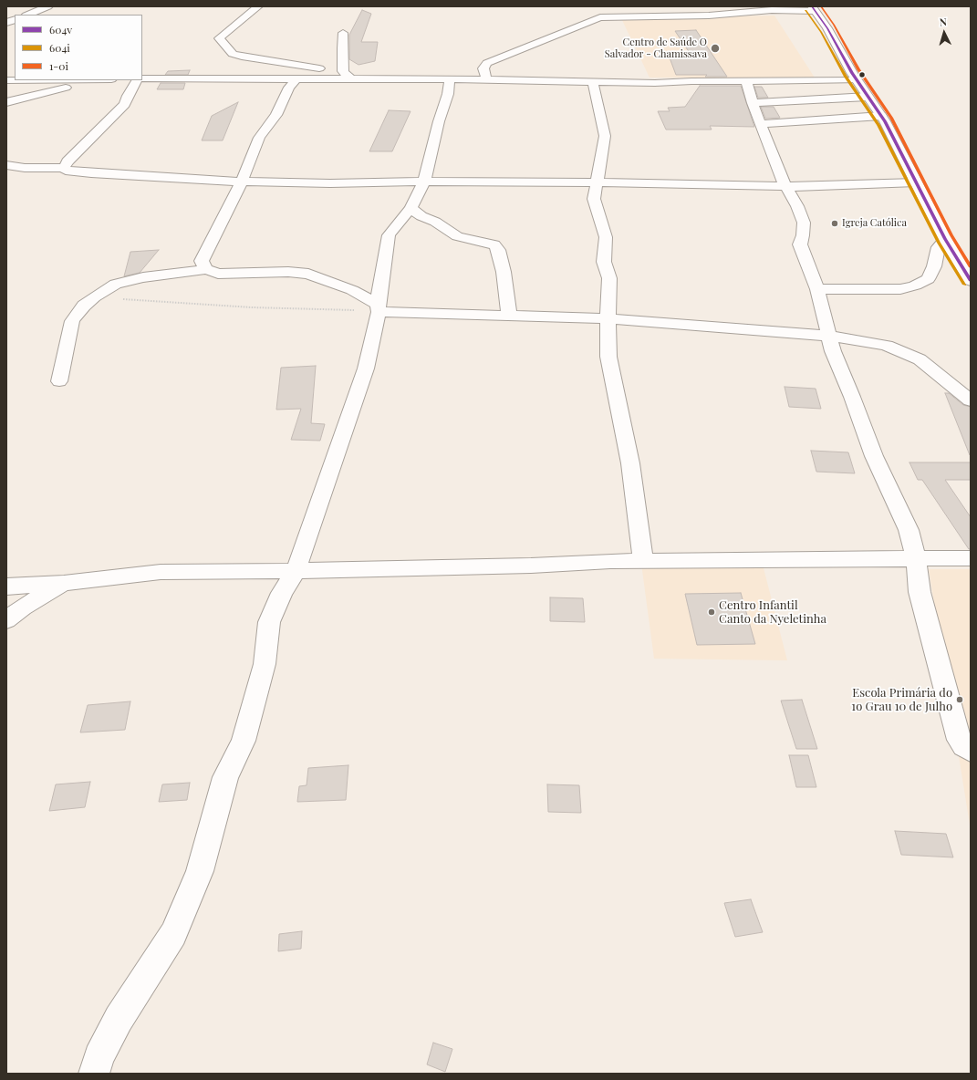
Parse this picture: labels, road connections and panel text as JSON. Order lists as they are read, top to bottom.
{
  "places": [
    "Centro de Saúde O Salvador - Chamissava",
    "Igreja Católica",
    "Centro Infantil Canto da Nyeletinha",
    "Escola Primária do 1o Grau 10 de Julho"
  ],
  "lines": ["transit line 604v", "transit line 1-0i", "transit line 604i"],
  "legend": ["604v", "604i", "1-0i"],
  "north": "top"
}
